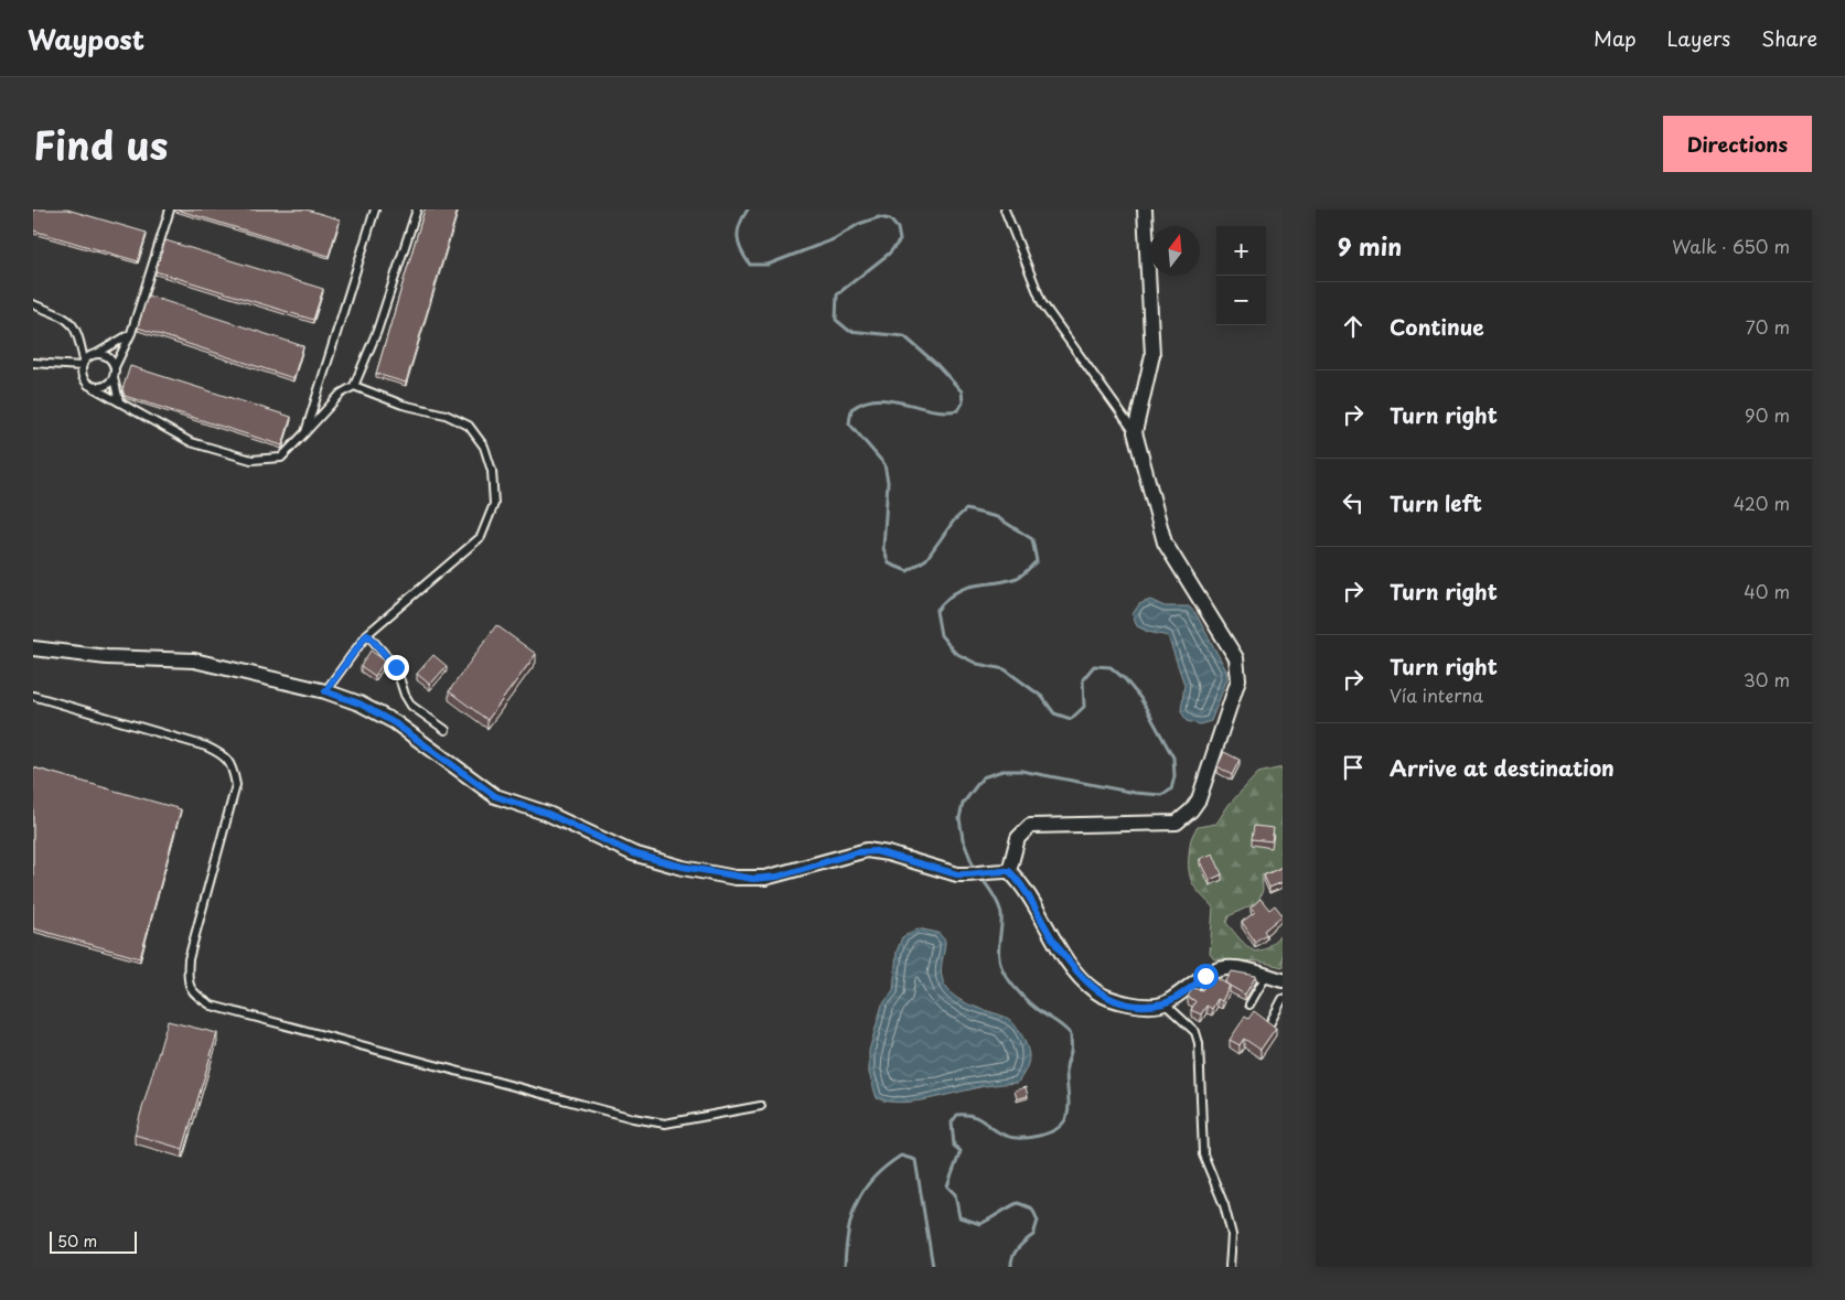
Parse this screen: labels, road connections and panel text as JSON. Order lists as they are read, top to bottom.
{
  "scale_bar": "50 m",
  "north": "top",
  "page": {
    "header": "Waypost",
    "nav": ["Map", "Layers", "Share"],
    "title": "Find us",
    "buttons": "Directions",
    "heading": ["9 min", "Walk · 650 m"],
    "map_buttons": ["+", "−"],
    "list": [
      ["Continue", "70 m"],
      ["Turn right", "90 m"],
      ["Turn left", "420 m"],
      ["Turn right", "40 m"],
      ["Turn right", "Vía interna", "30 m"],
      "Arrive at destination"
    ],
    "scale": "50 m"
  }
}
